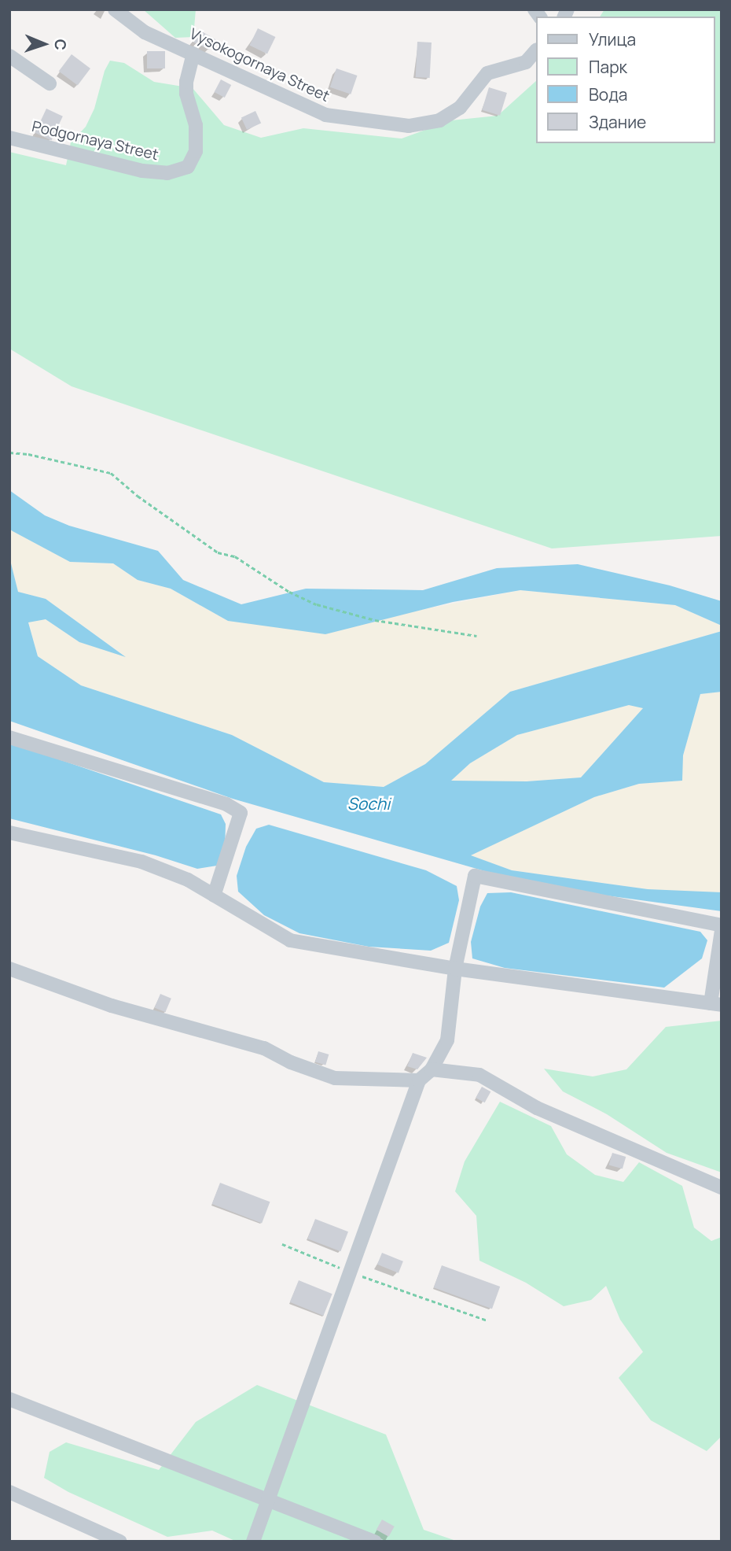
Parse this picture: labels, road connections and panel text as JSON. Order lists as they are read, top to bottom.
{
  "streets": {
    "street": ["Vysokogornaya Street", "Podgornaya Street"]
  },
  "crossings": [
    ["Vysokogornaya Street", "Podgornaya Street"]
  ],
  "water": ["Sochi"],
  "legend": [
    "Улица",
    "Парк",
    "Вода",
    "Здание"
  ],
  "north": "right"
}
